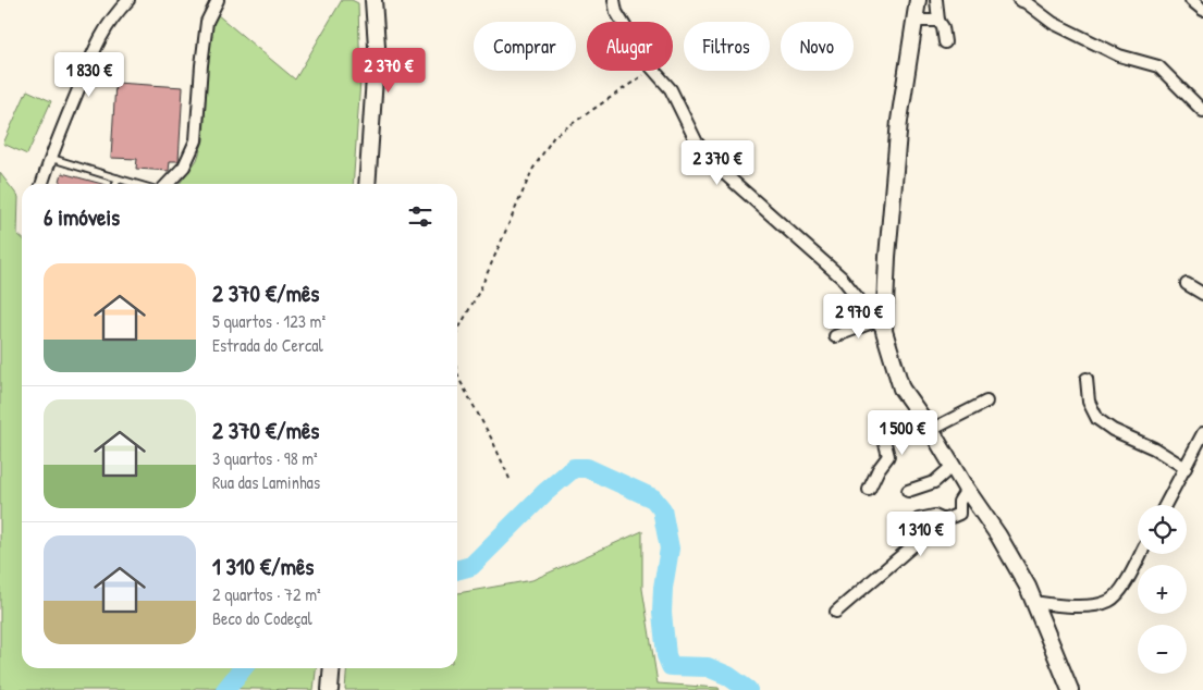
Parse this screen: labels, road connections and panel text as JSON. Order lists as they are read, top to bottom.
{
  "page": {
    "chip": [
      "Comprar",
      "Alugar",
      "Filtros",
      "Novo"
    ],
    "price": [
      "2 370 €",
      "1 830 €",
      "2 370 €",
      "2 970 €",
      "1 500 €",
      "1 310 €"
    ],
    "heading": "6 imóveis",
    "list": [
      {
        "name": "2 370 €/mês",
        "note": "5 quartos · 123 m² · Estrada do Cercal"
      },
      {
        "name": "2 370 €/mês",
        "note": "3 quartos · 98 m² · Rua das Laminhas"
      },
      {
        "name": "1 310 €/mês",
        "note": "2 quartos · 72 m² · Beco do Codeçal"
      }
    ],
    "map_buttons": ["+", "−"]
  }
}
